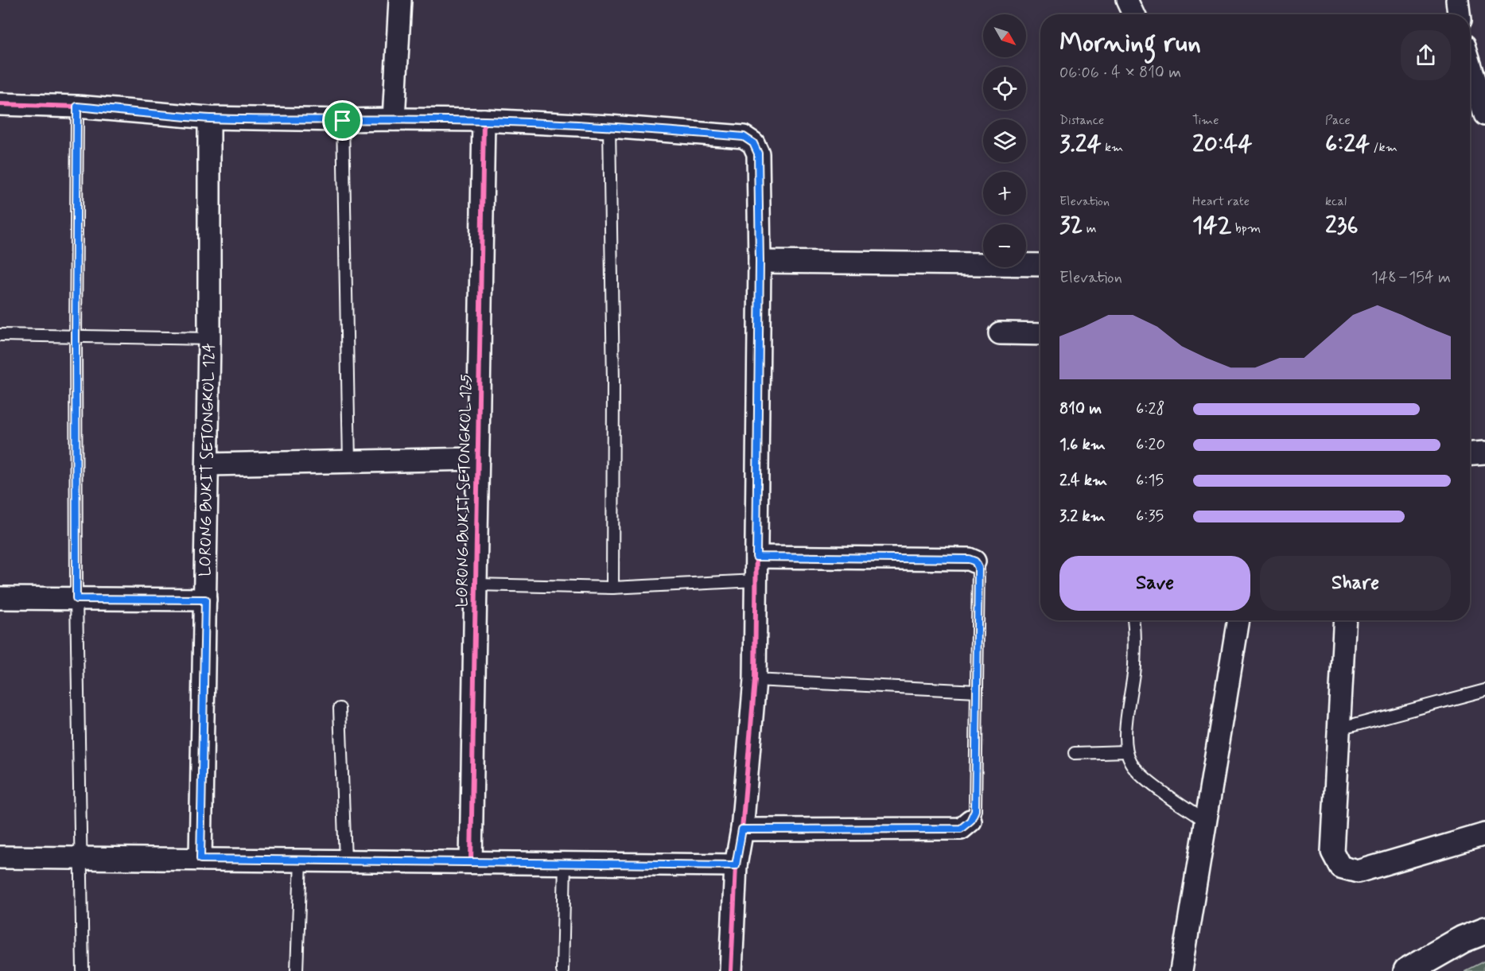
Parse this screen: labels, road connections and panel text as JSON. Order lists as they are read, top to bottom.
{
  "streets": {
    "street": ["LORONG BUKIT SETONGKOL 124", "LORONG BUKIT SETONGKOL 125"]
  },
  "north": "bottom right",
  "page": {
    "map_buttons": ["+", "−"],
    "heading": ["Morning run", "06:06 · 4 × 810 m"],
    "stats": [
      ["Distance", "3.24 km"],
      ["Time", "20:44"],
      ["Pace", "6:24 /km"],
      ["Elevation", "32 m"],
      ["Heart rate", "142 bpm"],
      ["kcal", "236"]
    ],
    "chart": ["Elevation", "148–154 m"],
    "list": [
      {
        "name": "810 m",
        "note": "6:28"
      },
      {
        "name": "1.6 km",
        "note": "6:20"
      },
      {
        "name": "2.4 km",
        "note": "6:15"
      },
      {
        "name": "3.2 km",
        "note": "6:35"
      }
    ],
    "buttons": ["Save", "Share"]
  }
}
